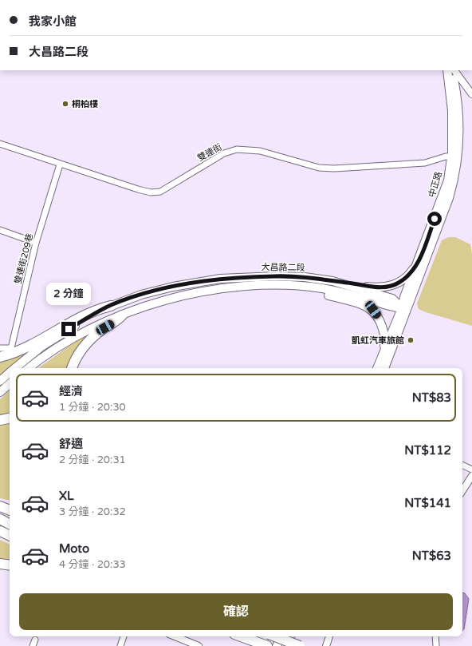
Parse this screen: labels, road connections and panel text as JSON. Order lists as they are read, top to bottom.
{
  "streets": {
    "main road": ["中正路", "大昌路二段"],
    "street": ["雙連街", "雙連街209巷"]
  },
  "crossings": [
    ["雙連街", "中正路"],
    ["雙連街", "雙連街209巷"],
    ["中正路", "大昌路二段"]
  ],
  "places": ["桐柏樓", "凱虹汽車旅館"],
  "page": {
    "banner": ["我家小館", "大昌路二段"],
    "bubble": "2 分鐘",
    "list": [
      {
        "name": "經濟",
        "note": "1 分鐘 · 20:30",
        "value": "NT$83"
      },
      {
        "name": "舒適",
        "note": "2 分鐘 · 20:31",
        "value": "NT$112"
      },
      {
        "name": "XL",
        "note": "3 分鐘 · 20:32",
        "value": "NT$141"
      },
      {
        "name": "Moto",
        "note": "4 分鐘 · 20:33",
        "value": "NT$63"
      }
    ],
    "buttons": "確認"
  }
}
